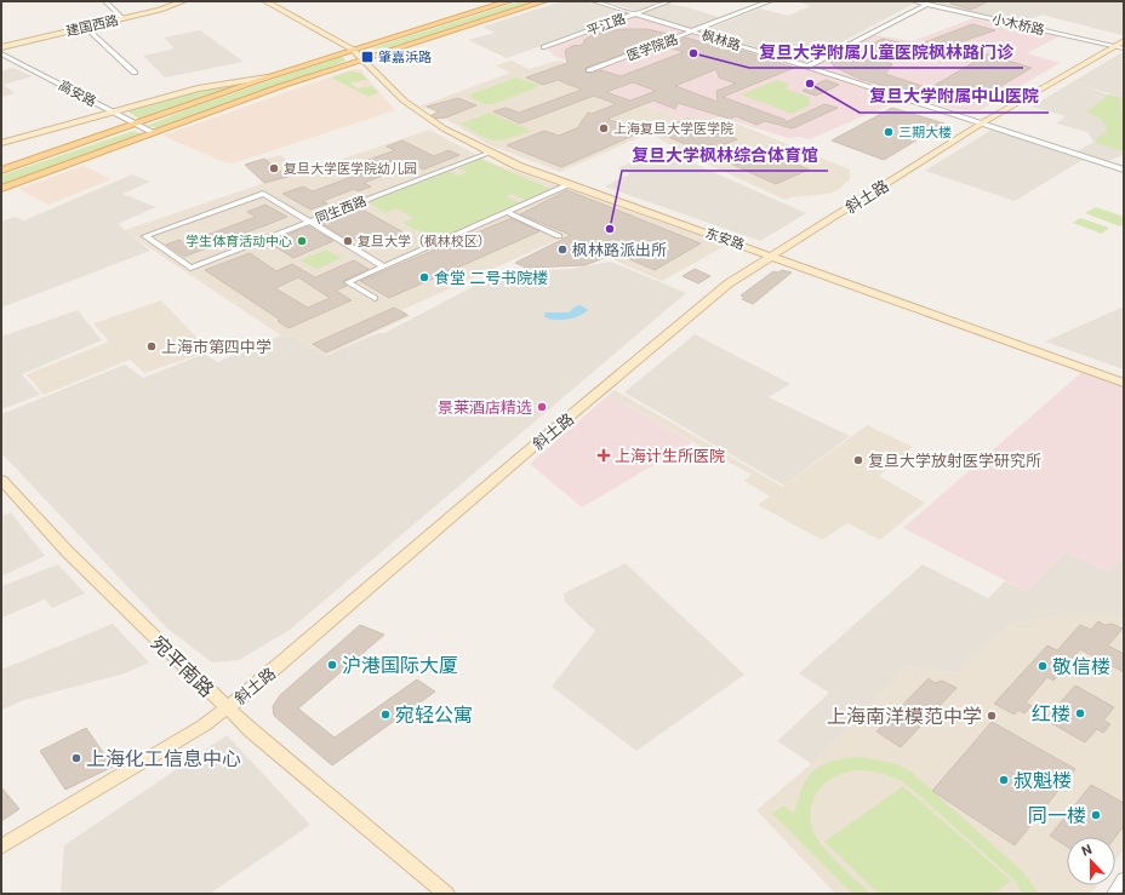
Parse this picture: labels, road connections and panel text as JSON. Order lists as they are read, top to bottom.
{
  "streets": {
    "main road": [
      "建国西路",
      "斜土路",
      "东安路",
      "宛平南路"
    ],
    "street": [
      "平江路",
      "小木桥路",
      "枫林路",
      "医学院路",
      "高安路",
      "同生西路"
    ]
  },
  "crossings": [
    ["平江路", "枫林路"],
    ["小木桥路", "斜土路"],
    ["枫林路", "医学院路"],
    ["枫林路", "斜土路"],
    ["斜土路", "东安路"],
    ["斜土路", "宛平南路"],
    ["同生西路", "东安路"]
  ],
  "places": {
    "other": [
      "复旦大学附属儿童医院枫林路门诊",
      "复旦大学附属中山医院",
      "上海复旦大学医学院",
      "三期大楼",
      "复旦大学医学院幼儿园",
      "复旦大学枫林综合体育馆",
      "学生体育活动中心",
      "复旦大学（枫林校区）",
      "枫林路派出所",
      "食堂 二号书院楼",
      "上海市第四中学",
      "景莱酒店精选",
      "复旦大学放射医学研究所",
      "沪港国际大厦",
      "敬信楼",
      "红楼",
      "宛轻公寓",
      "上海南洋模范中学",
      "上海化工信息中心",
      "叔魁楼",
      "同一楼"
    ],
    "transit": ["肇嘉浜路"],
    "health": ["上海计生所医院"]
  },
  "north": "top"
}
